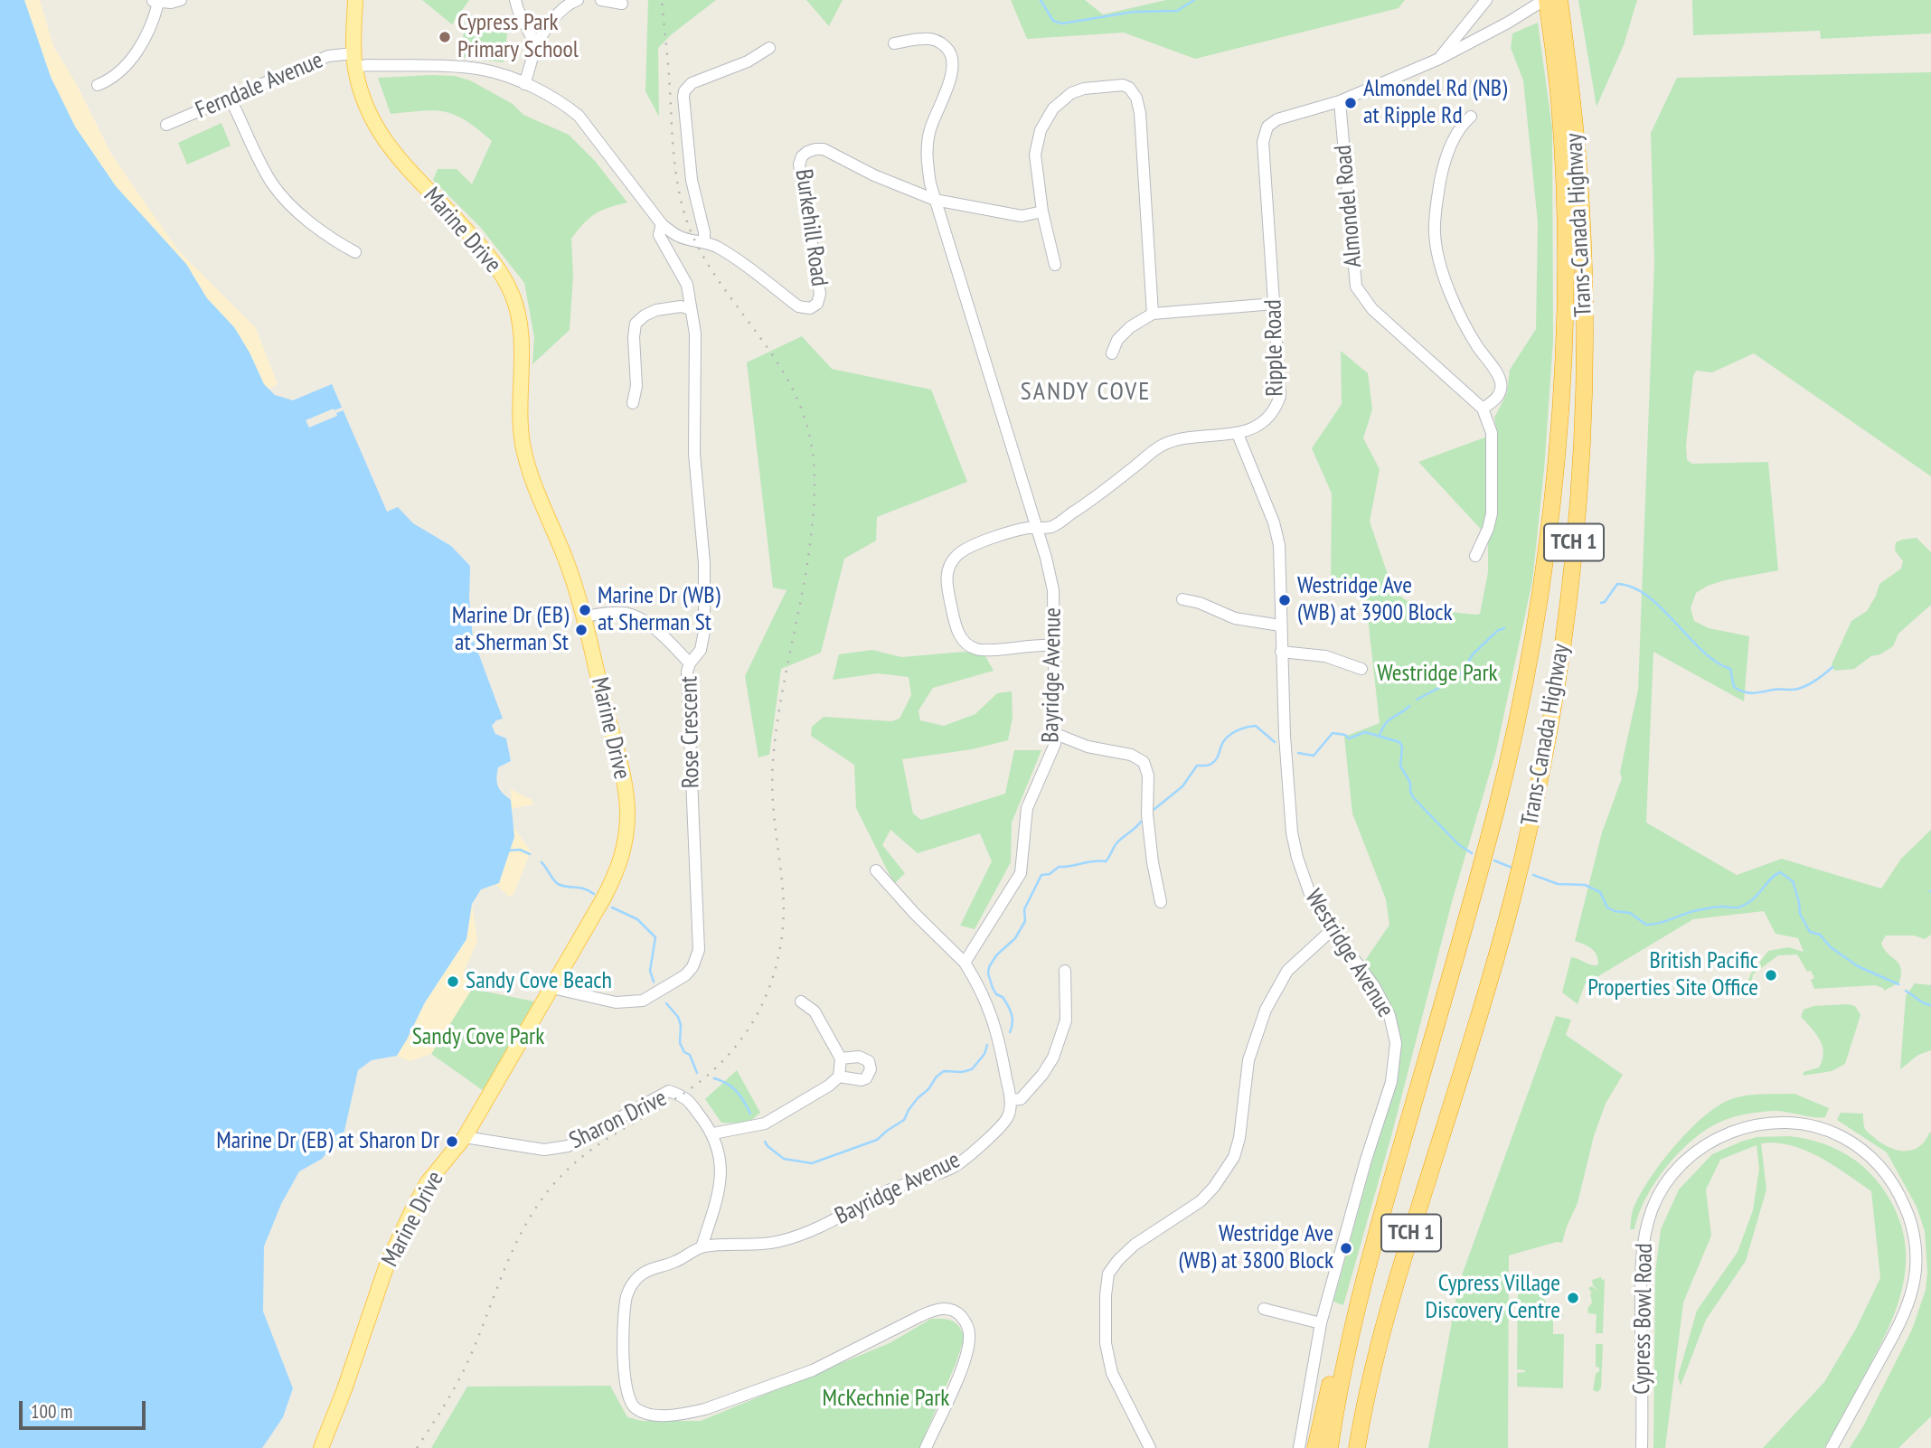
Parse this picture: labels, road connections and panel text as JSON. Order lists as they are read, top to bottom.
{
  "streets": {
    "highway": ["Trans-Canada Highway", "TCH 1"],
    "main road": ["Marine Drive"],
    "street": [
      "Ferndale Avenue",
      "Almondel Road",
      "Burkehill Road",
      "Ripple Road",
      "Bayridge Avenue",
      "Rose Crescent",
      "Westridge Avenue",
      "Sharon Drive",
      "Cypress Bowl Road"
    ]
  },
  "crossings": [
    ["Ferndale Avenue", "Burkehill Road"],
    ["Ferndale Avenue", "Marine Drive"],
    ["Almondel Road", "Ripple Road"],
    ["Burkehill Road", "Marine Drive"],
    ["Burkehill Road", "Bayridge Avenue"],
    ["Burkehill Road", "Rose Crescent"],
    ["Marine Drive", "Rose Crescent"],
    ["Marine Drive", "Sharon Drive"],
    ["Ripple Road", "Bayridge Avenue"],
    ["Ripple Road", "Westridge Avenue"],
    ["Bayridge Avenue", "Sharon Drive"]
  ],
  "districts": ["SANDY COVE"],
  "parks": ["Westridge Park", "Sandy Cove Park", "McKechnie Park"],
  "places": [
    "Cypress Park Primary School",
    "Almondel Rd (NB) at Ripple Rd",
    "Westridge Ave (WB) at 3900 Block",
    "Marine Dr (WB) at Sherman St",
    "Marine Dr (EB) at Sherman St",
    "British Pacific Properties Site Office",
    "Sandy Cove Beach",
    "Marine Dr (EB) at Sharon Dr",
    "Westridge Ave (WB) at 3800 Block",
    "Cypress Village Discovery Centre"
  ],
  "scale_bar": "100 m"
}
